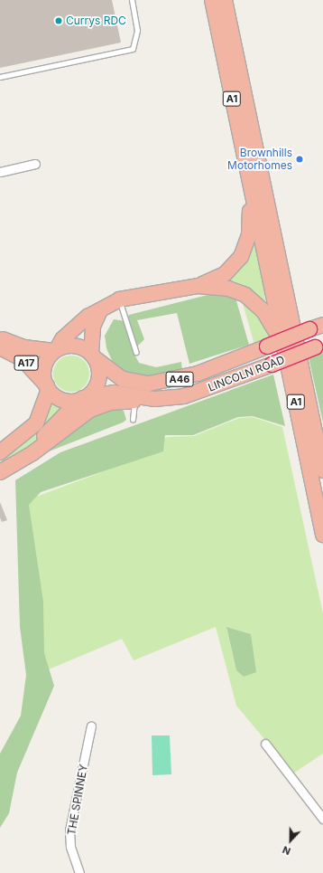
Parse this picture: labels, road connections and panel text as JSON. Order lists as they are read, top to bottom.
{
  "streets": {
    "highway": [
      "A1",
      "A17",
      "LINCOLN ROAD",
      "A46"
    ],
    "street": ["THE SPINNEY"]
  },
  "crossings": [
    ["A17", "LINCOLN ROAD"],
    ["A17", "A46"],
    ["LINCOLN ROAD", "A46"]
  ],
  "places": ["Currys RDC", "Brownhills Motorhomes"],
  "north": "bottom"
}
